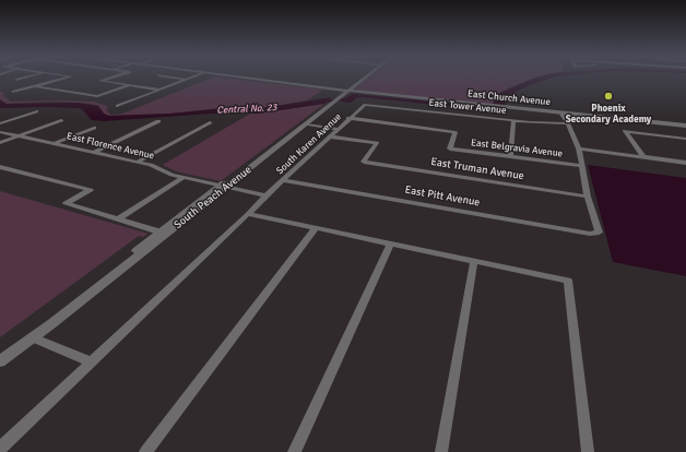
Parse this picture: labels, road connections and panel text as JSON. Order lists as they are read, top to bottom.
{
  "streets": {
    "street": [
      "East Church Avenue",
      "East Tower Avenue",
      "South Karen Avenue",
      "East Florence Avenue",
      "East Belgravia Avenue",
      "East Truman Avenue",
      "East Pitt Avenue",
      "South Peach Avenue"
    ]
  },
  "crossings": [
    ["East Church Avenue", "South Peach Avenue"],
    ["East Tower Avenue", "South Karen Avenue"],
    ["South Karen Avenue", "East Florence Avenue"],
    ["South Karen Avenue", "East Belgravia Avenue"],
    ["South Karen Avenue", "East Truman Avenue"],
    ["South Karen Avenue", "East Pitt Avenue"],
    ["East Florence Avenue", "South Peach Avenue"],
    ["East Truman Avenue", "East Pitt Avenue"]
  ],
  "water": ["Central No. 23"],
  "places": ["Phoenix Secondary Academy"]
}
